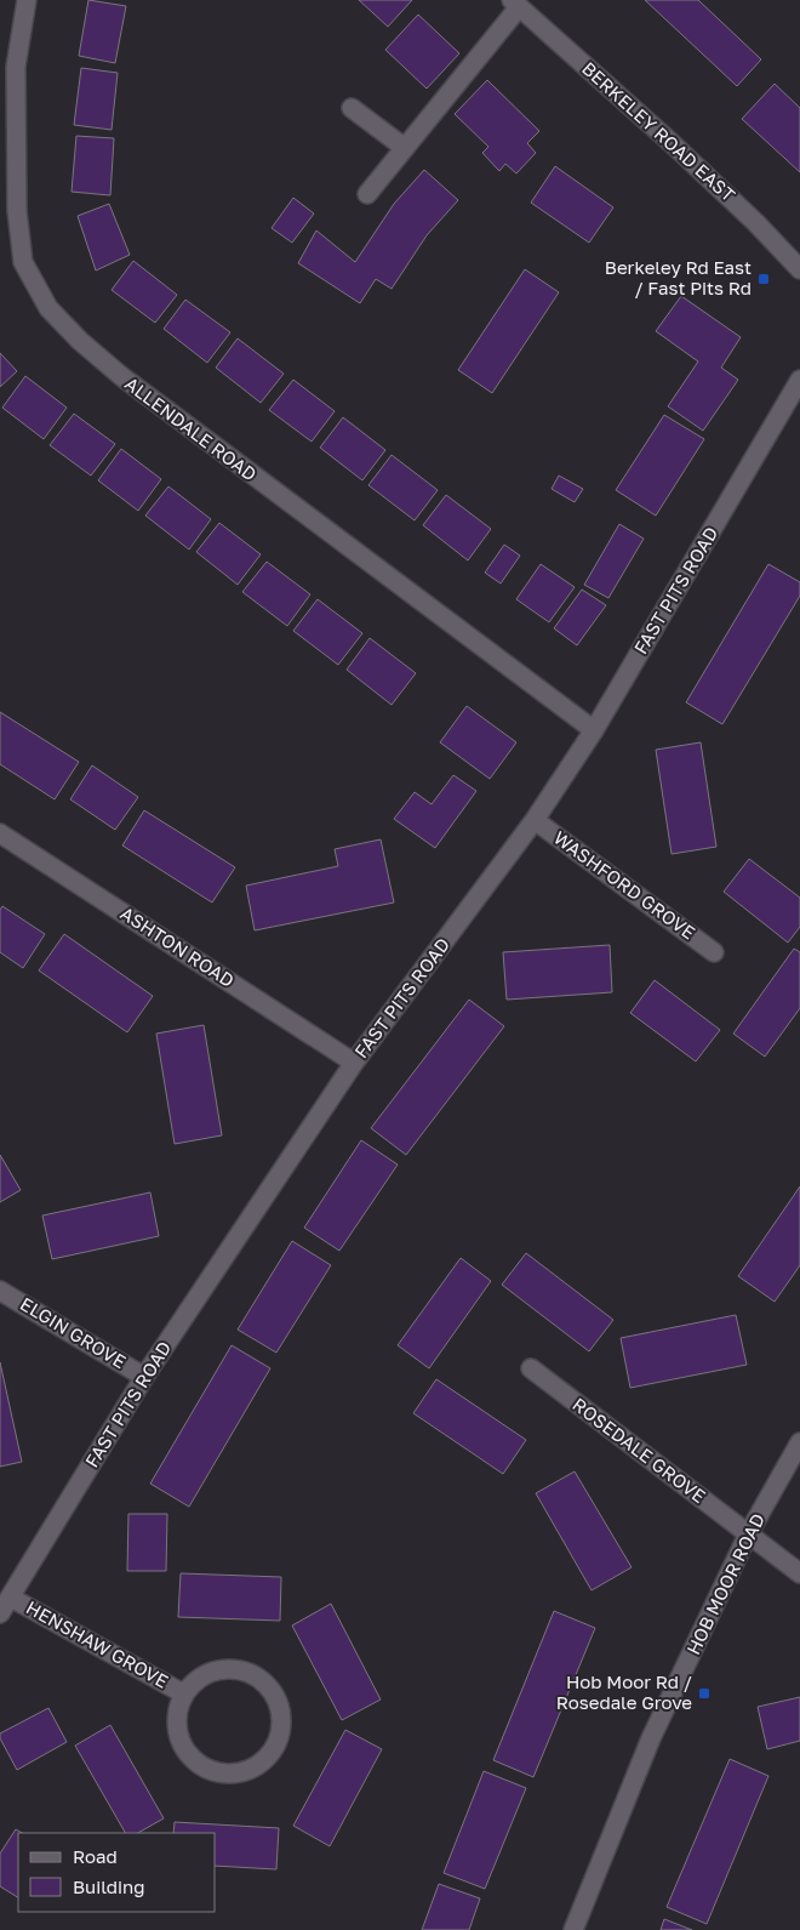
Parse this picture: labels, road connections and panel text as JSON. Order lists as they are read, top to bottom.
{
  "streets": {
    "street": [
      "BERKELEY ROAD EAST",
      "ALLENDALE ROAD",
      "FAST PITS ROAD",
      "WASHFORD GROVE",
      "ASHTON ROAD",
      "ELGIN GROVE",
      "ROSEDALE GROVE",
      "HOB MOOR ROAD",
      "HENSHAW GROVE"
    ]
  },
  "crossings": [
    ["ALLENDALE ROAD", "FAST PITS ROAD"],
    ["FAST PITS ROAD", "WASHFORD GROVE"],
    ["FAST PITS ROAD", "ASHTON ROAD"],
    ["FAST PITS ROAD", "ELGIN GROVE"],
    ["FAST PITS ROAD", "HENSHAW GROVE"],
    ["ROSEDALE GROVE", "HOB MOOR ROAD"]
  ],
  "places": {
    "transit": ["Berkeley Rd East / Fast Pits Rd", "Hob Moor Rd / Rosedale Grove"]
  },
  "legend": ["Road", "Building"]
}
